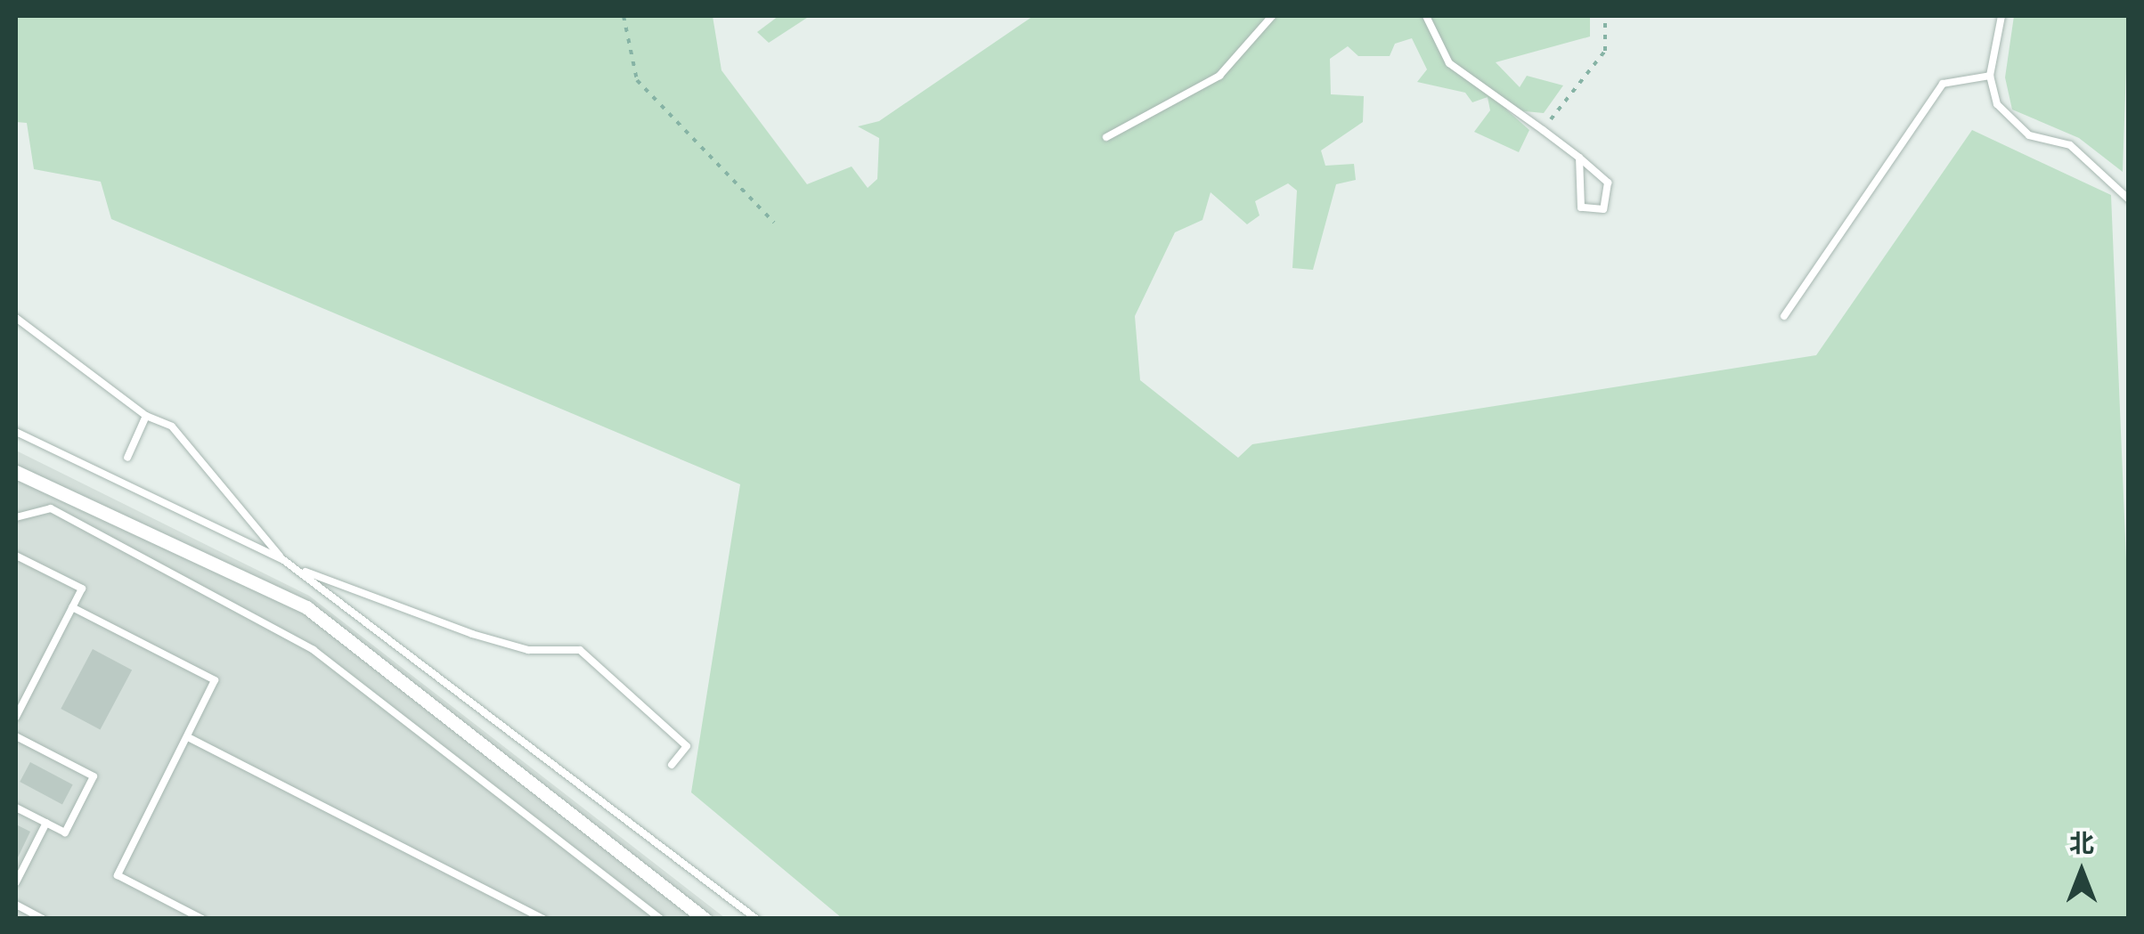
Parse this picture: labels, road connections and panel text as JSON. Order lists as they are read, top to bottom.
{
  "north": "top"
}
